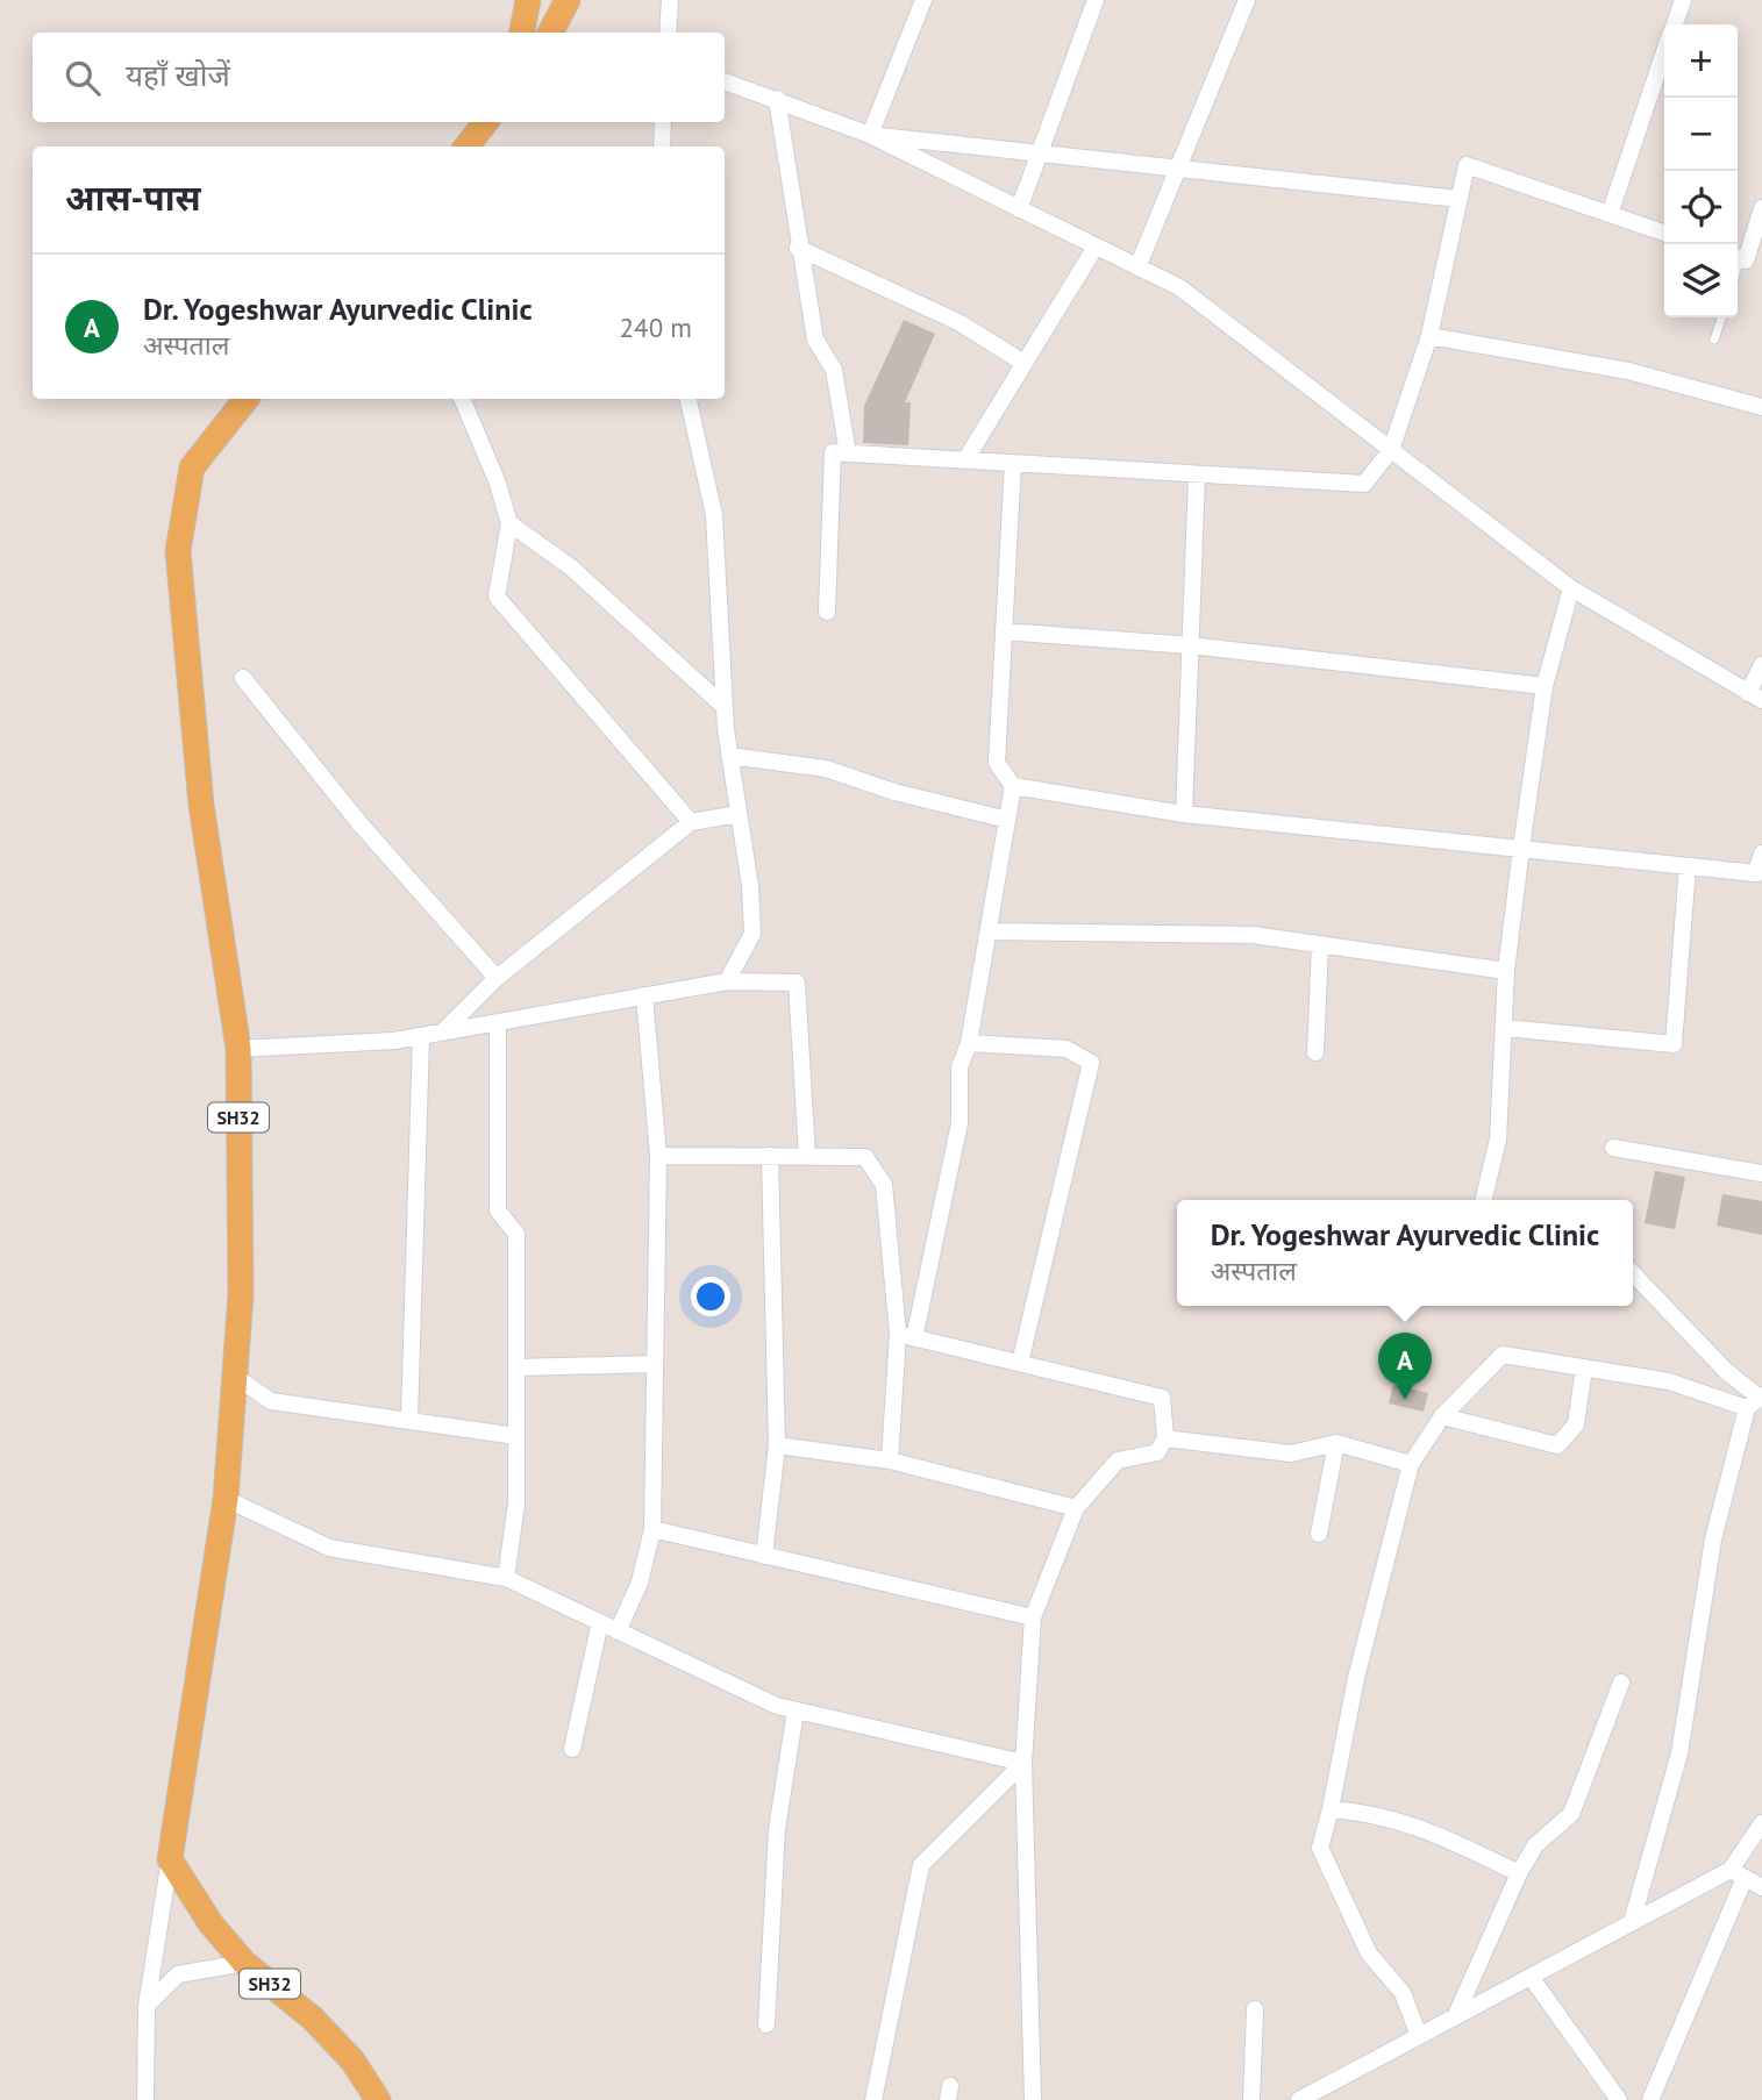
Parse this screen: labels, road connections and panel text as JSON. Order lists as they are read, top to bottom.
{
  "streets": {
    "main road": ["SH32"]
  },
  "page": {
    "map_buttons": ["+", "−"],
    "search": "यहाँ खोजें",
    "heading": "आस-पास",
    "list": [
      {
        "mark": "A",
        "name": "Dr. Yogeshwar Ayurvedic Clinic",
        "note": "अस्पताल",
        "value": "240 m"
      }
    ],
    "popup": ["Dr. Yogeshwar Ayurvedic Clinic", "अस्पताल"],
    "pins": "A"
  }
}
